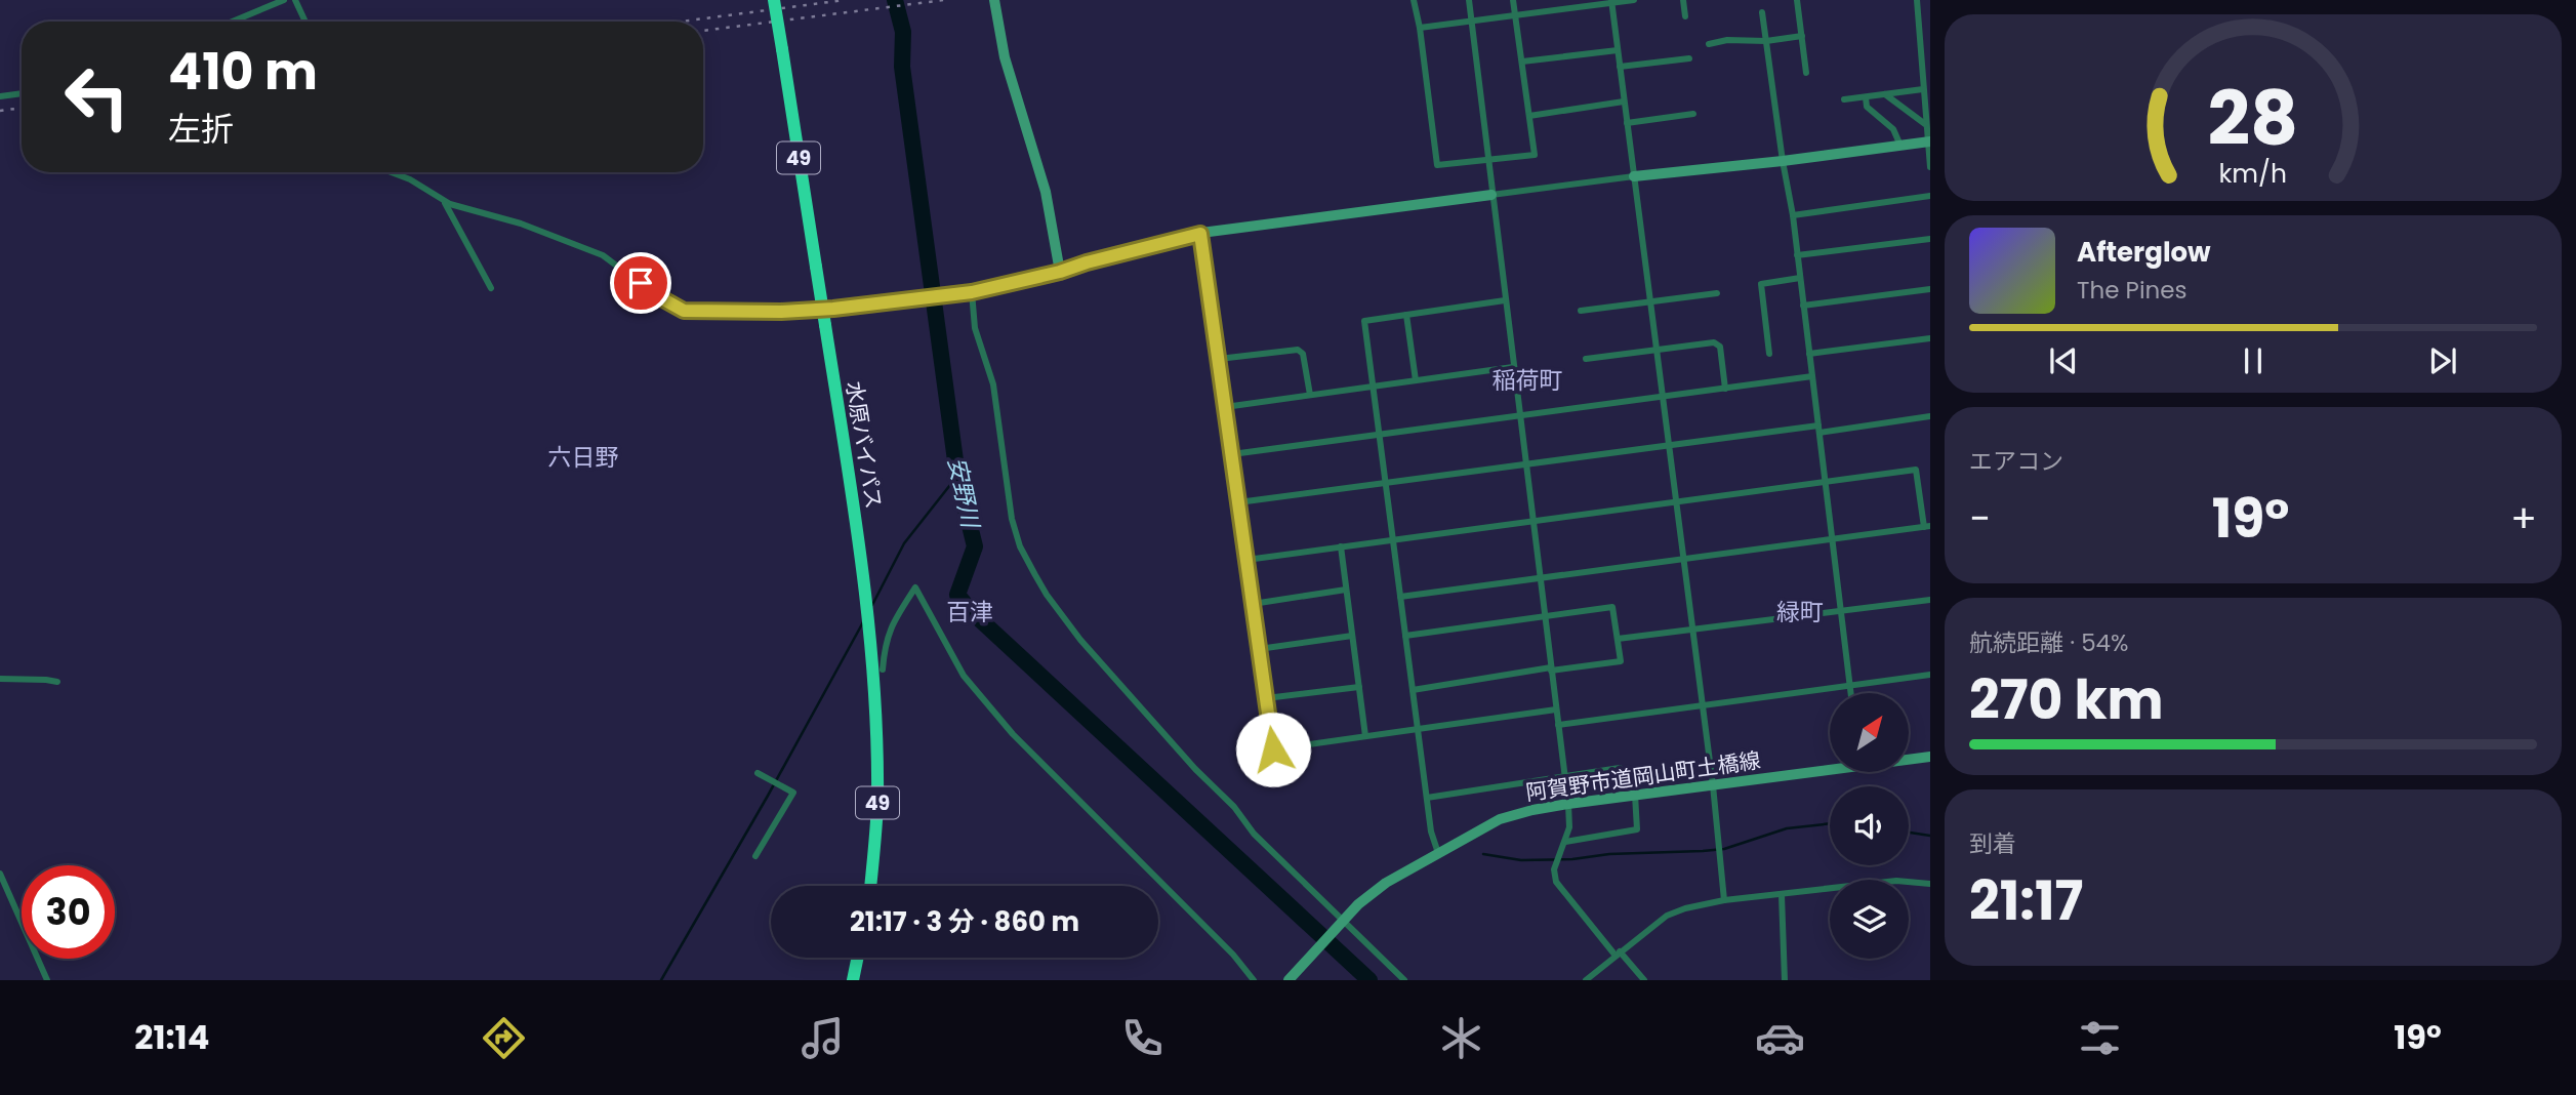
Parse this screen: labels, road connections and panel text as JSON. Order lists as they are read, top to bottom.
{
  "streets": {
    "highway": ["49", "水原バイパス"],
    "street": ["阿賀野市道岡山町土橋線"]
  },
  "districts": [
    "稲荷町",
    "六日野",
    "百津",
    "緑町"
  ],
  "water": ["安野川"],
  "north": "top right",
  "page": {
    "turn": ["410 m", "左折"],
    "song": ["Afterglow", "The Pines"],
    "tile": [
      "エアコン",
      ["航続距離 · 54%", "270 km"],
      ["到着", "21:17"]
    ],
    "heat": ["−", "19°", "+"],
    "limit": "30",
    "trip": "21:17 · 3 分 · 860 m",
    "tabs": ["21:14", "19°"],
    "gauge": ["28", "km/h"]
  }
}
